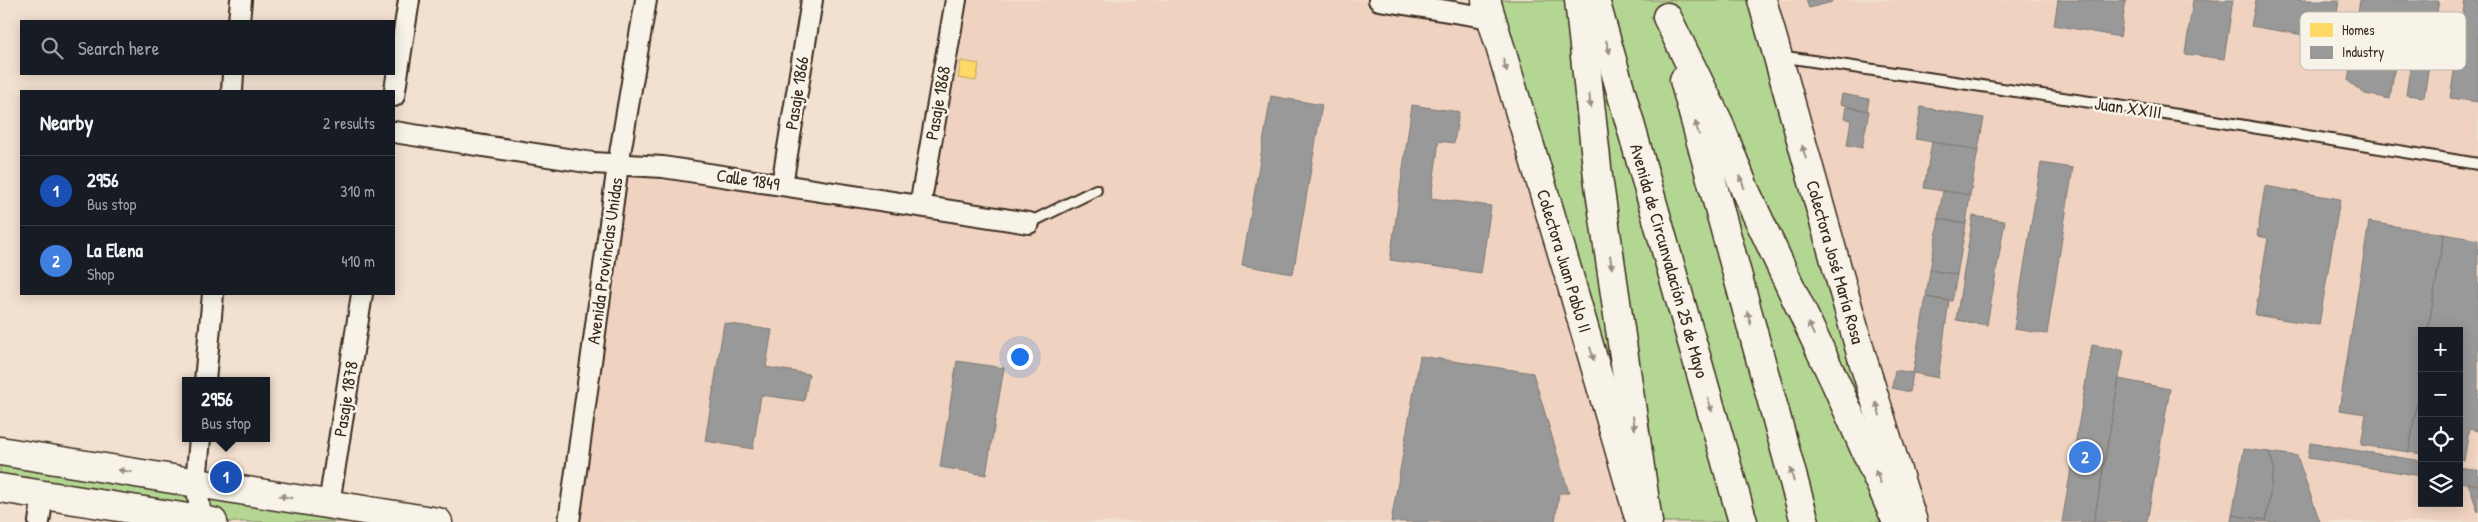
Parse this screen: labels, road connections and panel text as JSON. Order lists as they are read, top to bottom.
{
  "streets": {
    "main road": ["Colectora Juan Pablo II", "Avenida de Circunvalación 25 de Mayo", "Colectora José María Rosa"],
    "street": [
      "Pasaje 1866",
      "Pasaje 1868",
      "Calle 1849",
      "Avenida Provincias Unidas",
      "Pasaje 1878"
    ],
    "lane": ["Juan XXIII"]
  },
  "crossings": [
    ["Pasaje 1866", "Calle 1849"],
    ["Pasaje 1868", "Calle 1849"],
    ["Juan XXIII", "Colectora José María Rosa"],
    ["Calle 1849", "Avenida Provincias Unidas"]
  ],
  "legend": ["Homes", "Industry"],
  "page": {
    "search": "Search here",
    "heading": ["Nearby", "2 results"],
    "list": [
      {
        "mark": "1",
        "name": "2956",
        "note": "Bus stop",
        "value": "310 m"
      },
      {
        "mark": "2",
        "name": "La Elena",
        "note": "Shop",
        "value": "410 m"
      }
    ],
    "map_buttons": ["+", "−"],
    "popup": ["2956", "Bus stop"],
    "pins": ["2", "1"]
  }
}
